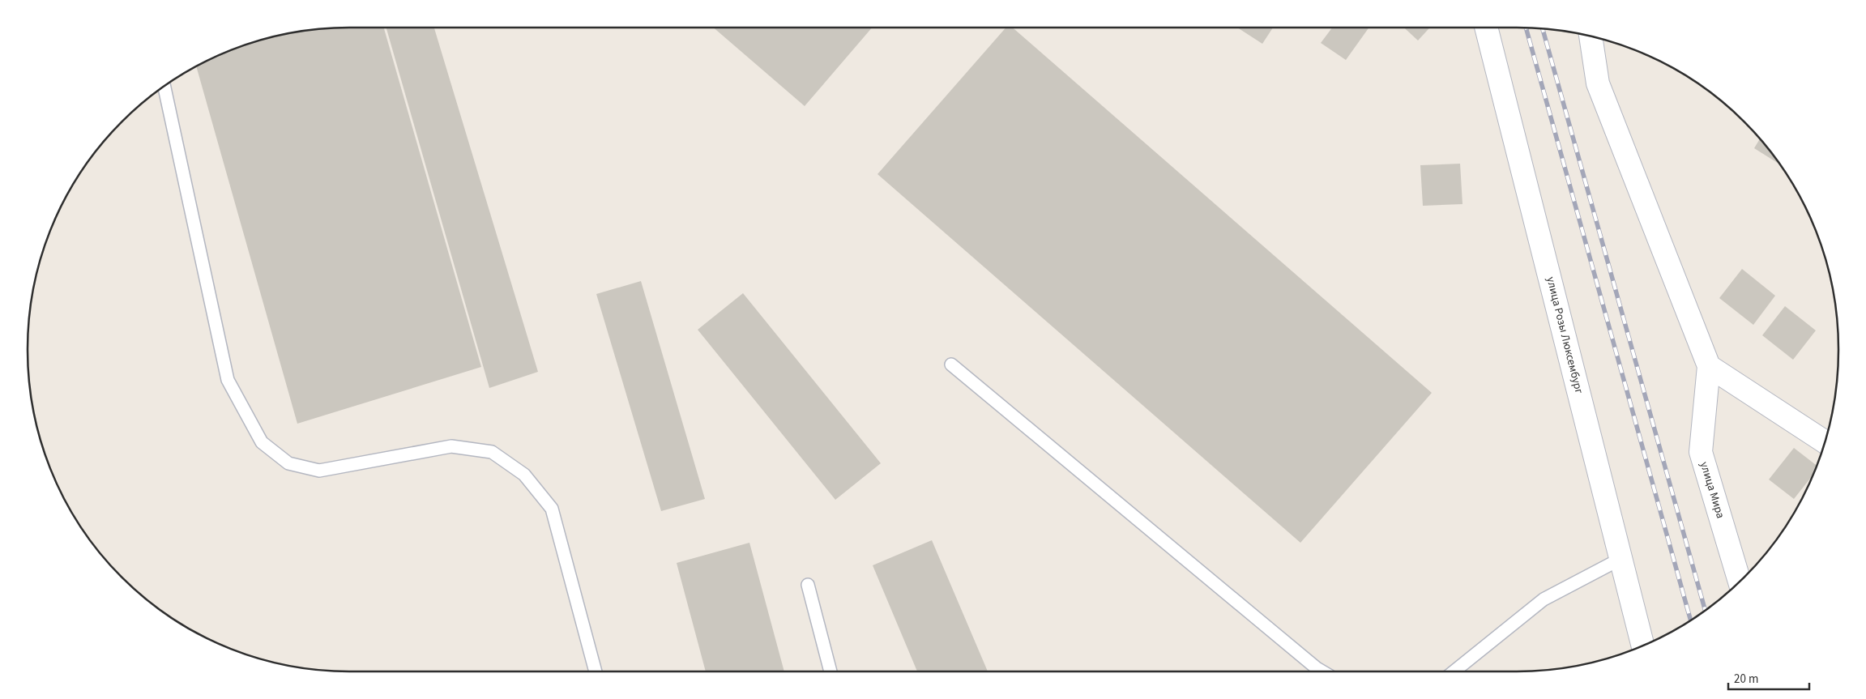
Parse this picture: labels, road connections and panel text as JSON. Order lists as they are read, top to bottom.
{
  "streets": {
    "street": ["улица Розы Люксембург", "улица Мира"]
  },
  "scale_bar": "20 m"
}
